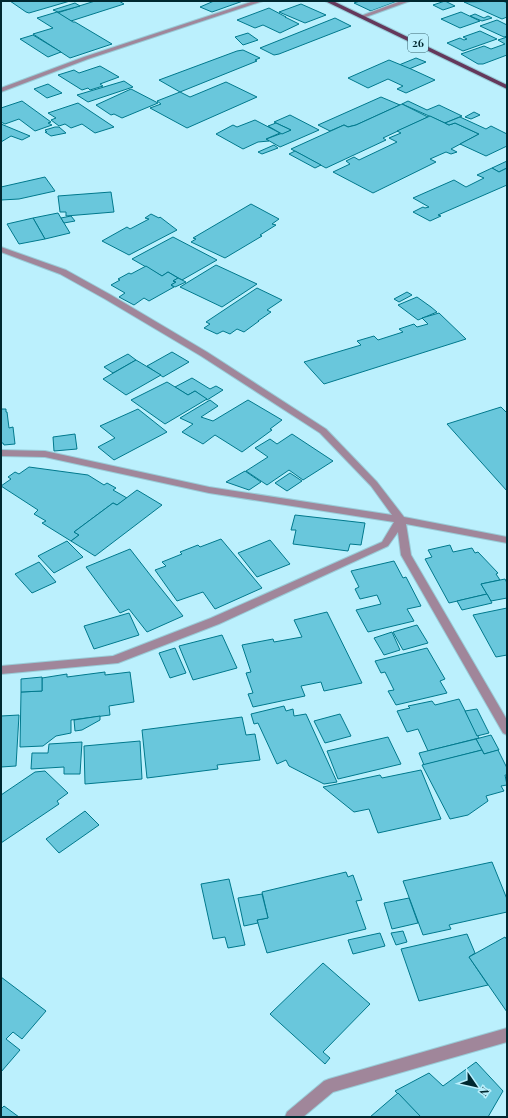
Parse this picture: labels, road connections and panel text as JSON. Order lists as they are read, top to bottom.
{
  "streets": {
    "main road": ["26"]
  },
  "north": "bottom right"
}
